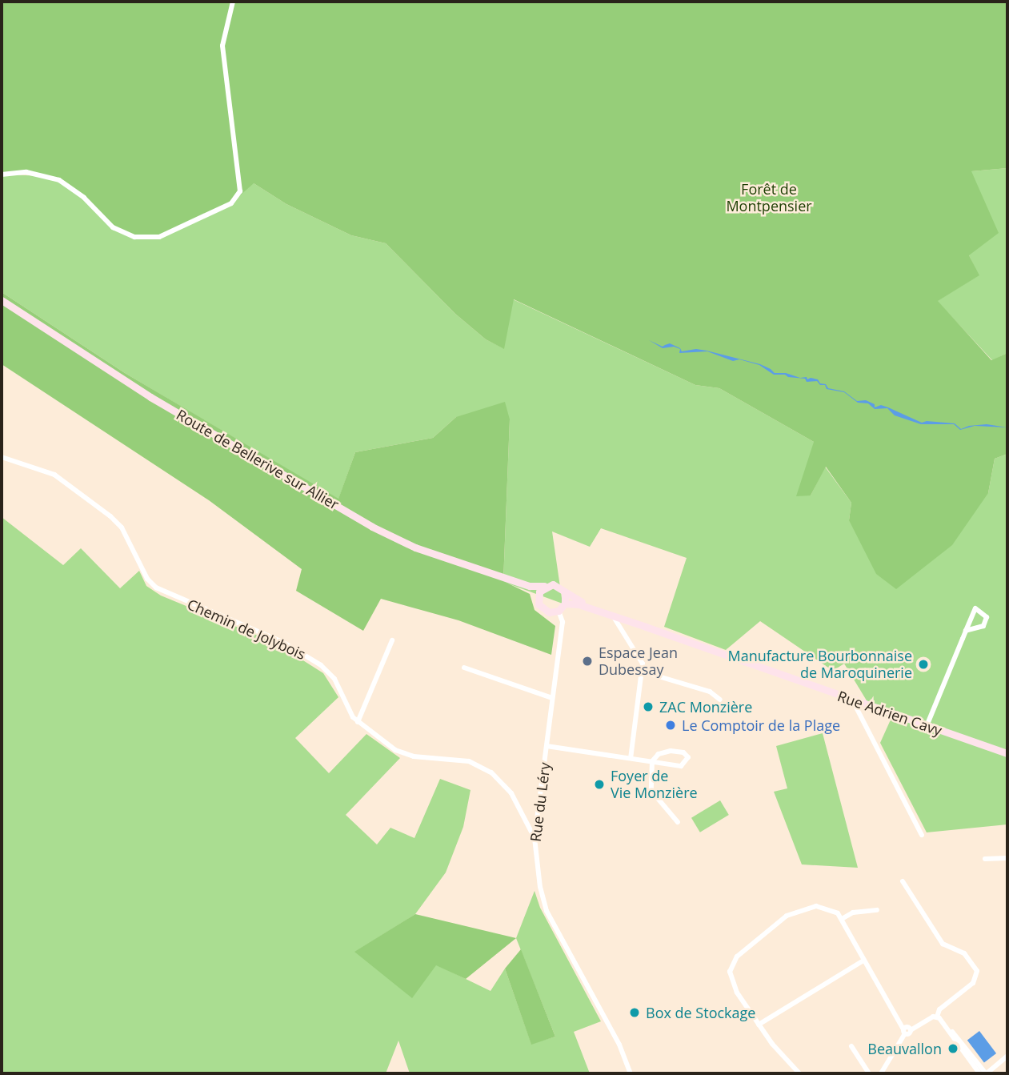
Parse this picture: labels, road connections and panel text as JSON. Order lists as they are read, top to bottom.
{
  "streets": {
    "main road": ["Route de Bellerive sur Allier", "Rue Adrien Cavy"],
    "street": ["Chemin de Jolybois", "Rue du Léry"]
  },
  "crossings": [
    ["Route de Bellerive sur Allier", "Rue Adrien Cavy"],
    ["Route de Bellerive sur Allier", "Rue du Léry"],
    ["Chemin de Jolybois", "Rue du Léry"],
    ["Rue Adrien Cavy", "Rue du Léry"]
  ],
  "parks": ["Forêt de Montpensier"],
  "places": [
    "Espace Jean Dubessay",
    "Manufacture Bourbonnaise de Maroquinerie",
    "ZAC Monzière",
    "Le Comptoir de la Plage",
    "Foyer de Vie Monzière",
    "Box de Stockage",
    "Beauvallon"
  ]
}
